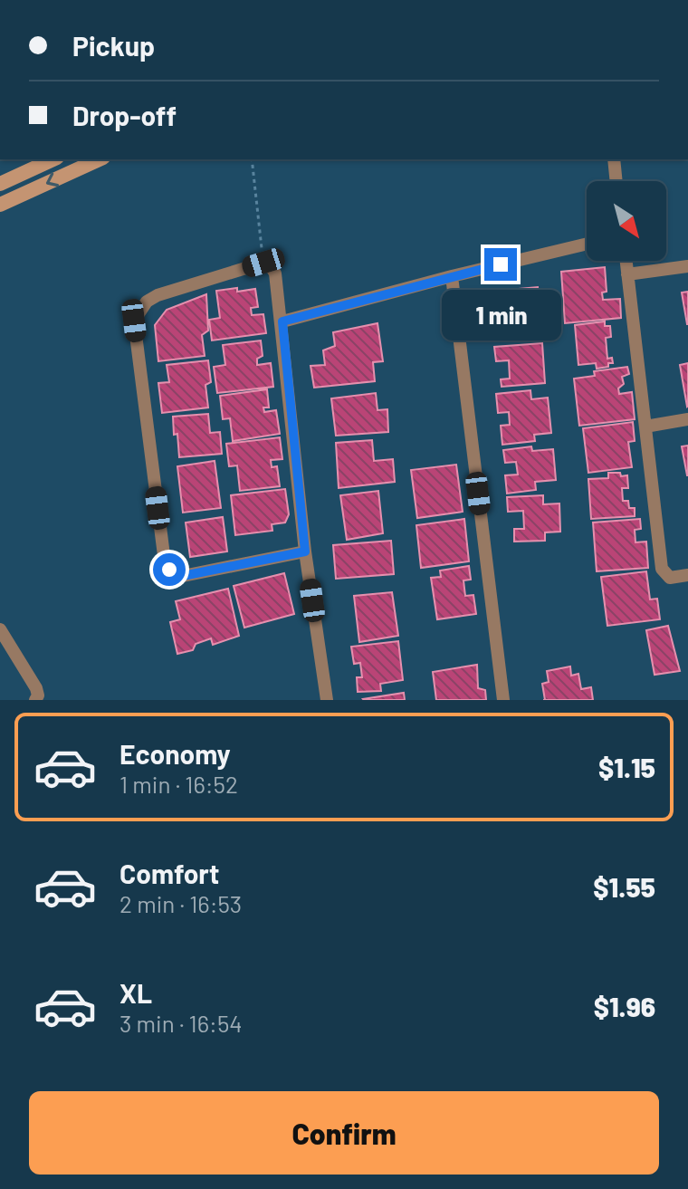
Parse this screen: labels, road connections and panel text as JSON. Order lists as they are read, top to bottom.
{
  "north": "bottom right",
  "page": {
    "banner": ["Pickup", "Drop-off"],
    "bubble": "1 min",
    "list": [
      {
        "name": "Economy",
        "note": "1 min · 16:52",
        "value": "$1.15"
      },
      {
        "name": "Comfort",
        "note": "2 min · 16:53",
        "value": "$1.55"
      },
      {
        "name": "XL",
        "note": "3 min · 16:54",
        "value": "$1.96"
      }
    ],
    "buttons": "Confirm"
  }
}
